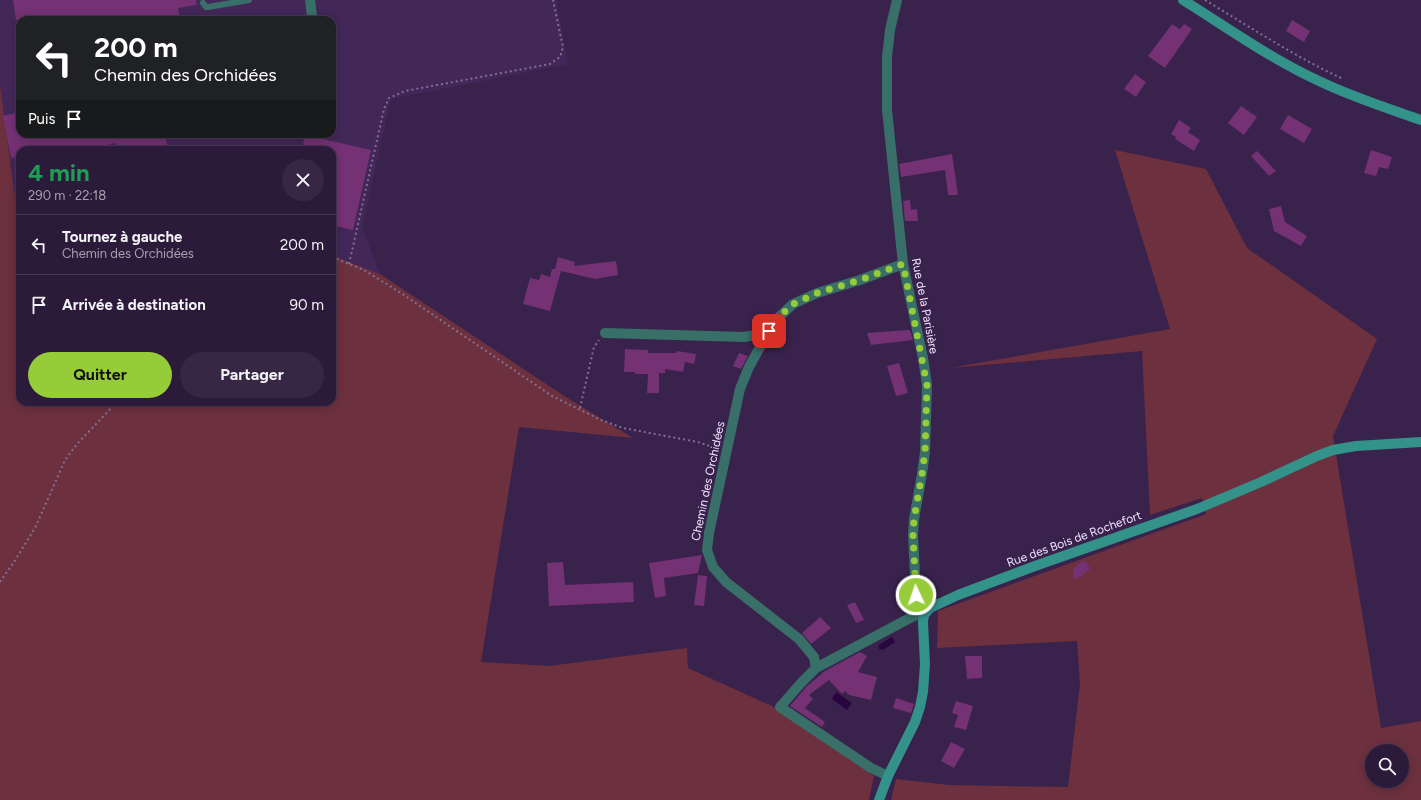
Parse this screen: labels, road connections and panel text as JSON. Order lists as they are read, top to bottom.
{
  "streets": {
    "street": ["Rue de la Parisière", "Chemin des Orchidées", "Rue des Bois de Rochefort"]
  },
  "crossings": [
    ["Rue de la Parisière", "Chemin des Orchidées"],
    ["Rue de la Parisière", "Rue des Bois de Rochefort"]
  ],
  "page": {
    "turn": ["200 m", "Chemin des Orchidées"],
    "then": "Puis",
    "heading": ["4 min", "290 m · 22:18"],
    "list": [
      {
        "name": "Tournez à gauche",
        "note": "Chemin des Orchidées",
        "value": "200 m"
      },
      {
        "name": "Arrivée à destination",
        "value": "90 m"
      }
    ],
    "buttons": ["Quitter", "Partager"]
  }
}
